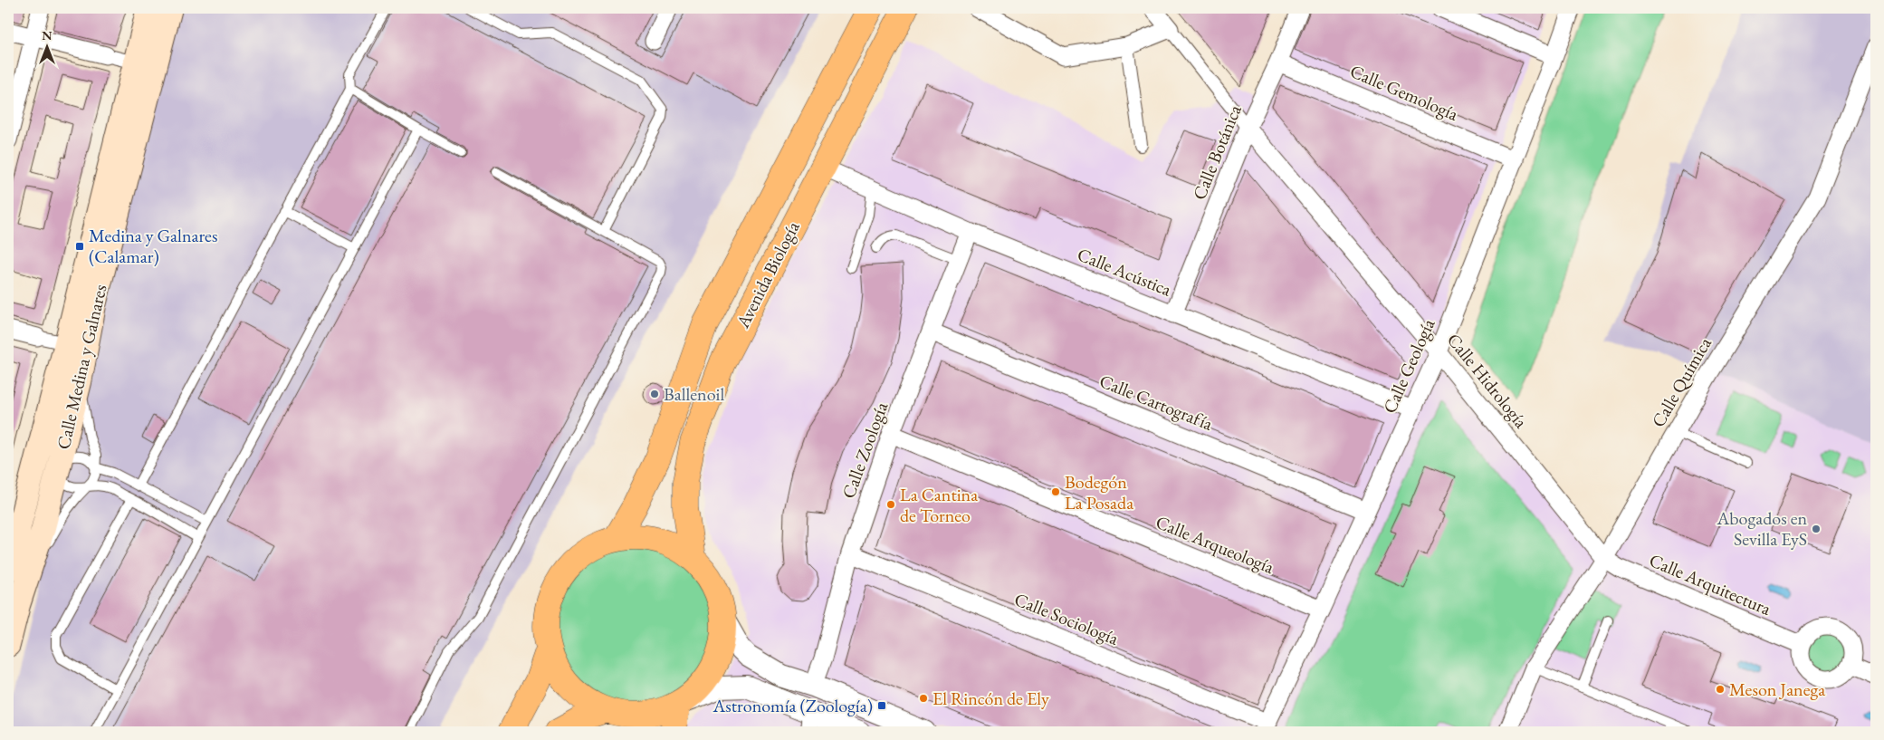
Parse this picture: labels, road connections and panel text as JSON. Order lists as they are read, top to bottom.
{
  "streets": {
    "main road": ["Avenida Biología", "Calle Medina y Galnares"],
    "street": [
      "Calle Gemología",
      "Calle Botánica",
      "Calle Acústica",
      "Calle Geología",
      "Calle Hidrología",
      "Calle Química",
      "Calle Cartografía",
      "Calle Zoología",
      "Calle Arqueología",
      "Calle Arquitectura",
      "Calle Sociología"
    ]
  },
  "crossings": [
    ["Calle Gemología", "Calle Botánica"],
    ["Calle Gemología", "Calle Geología"],
    ["Calle Botánica", "Calle Acústica"],
    ["Calle Botánica", "Calle Hidrología"],
    ["Calle Acústica", "Avenida Biología"],
    ["Calle Acústica", "Calle Geología"],
    ["Calle Acústica", "Calle Zoología"],
    ["Calle Geología", "Calle Hidrología"],
    ["Calle Geología", "Calle Cartografía"],
    ["Calle Geología", "Calle Arqueología"],
    ["Calle Geología", "Calle Sociología"],
    ["Calle Hidrología", "Calle Química"],
    ["Calle Hidrología", "Calle Arquitectura"],
    ["Calle Química", "Calle Arquitectura"],
    ["Calle Cartografía", "Calle Zoología"],
    ["Calle Zoología", "Calle Arqueología"],
    ["Calle Zoología", "Calle Sociología"]
  ],
  "places": {
    "transit": ["Medina y Galnares (Calamar)", "Astronomía (Zoología)"],
    "other": [
      "Ballenoil",
      "Bodegón La Posada",
      "La Cantina de Torneo",
      "Abogados en Sevilla EyS",
      "Meson Janega",
      "El Rincón de Ely"
    ]
  },
  "north": "top"
}
